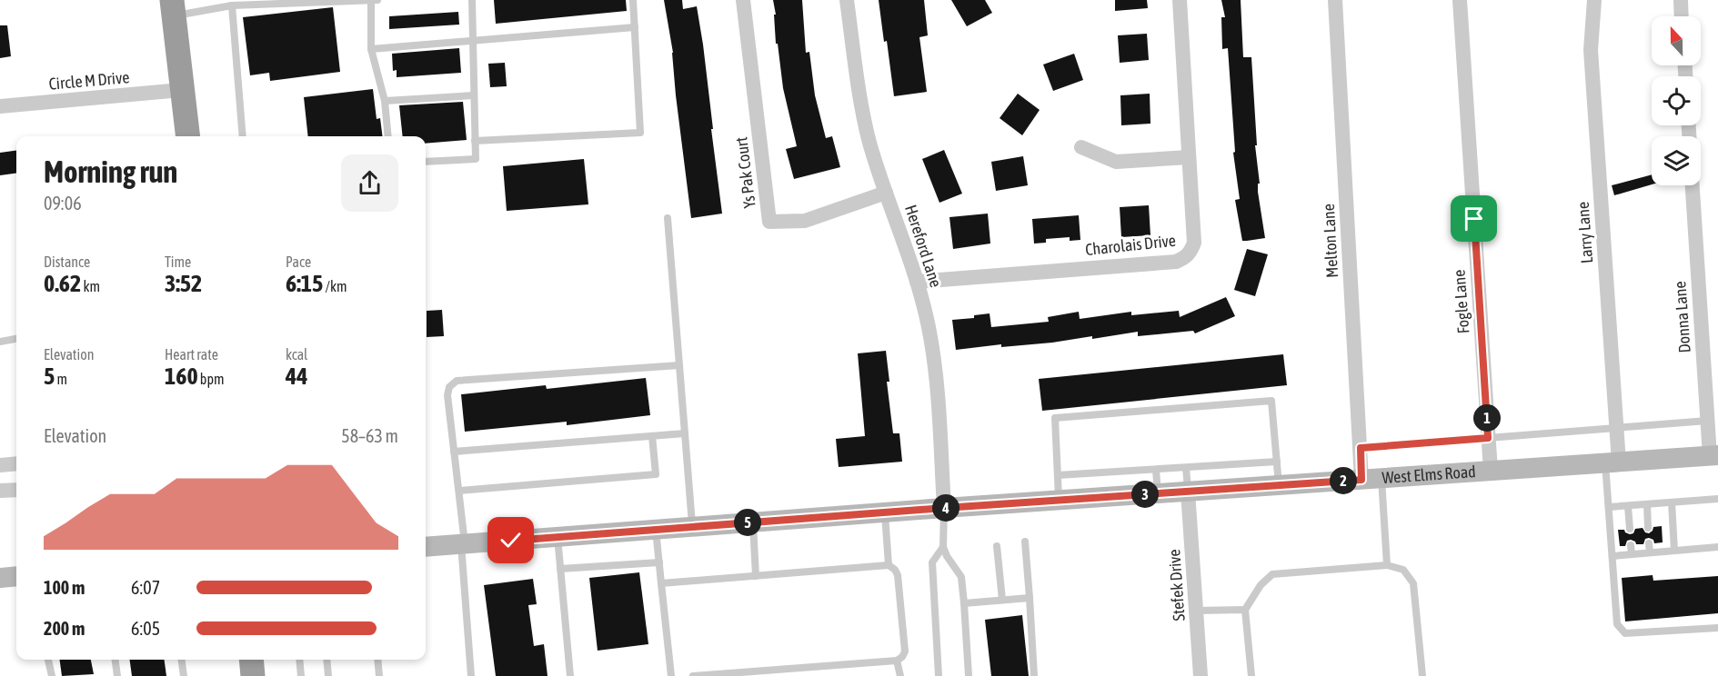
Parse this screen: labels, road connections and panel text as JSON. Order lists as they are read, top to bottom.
{
  "streets": {
    "main road": ["West Elms Road"],
    "street": [
      "Circle M Drive",
      "Ys Pak Court",
      "Larry Lane",
      "Melton Lane",
      "Charolais Drive",
      "Hereford Lane",
      "Fogle Lane",
      "Donna Lane",
      "Stefek Drive"
    ]
  },
  "crossings": [
    ["Ys Pak Court", "Hereford Lane"],
    ["Larry Lane", "West Elms Road"],
    ["Melton Lane", "West Elms Road"],
    ["Charolais Drive", "Hereford Lane"],
    ["Hereford Lane", "West Elms Road"],
    ["Fogle Lane", "West Elms Road"],
    ["Donna Lane", "West Elms Road"],
    ["West Elms Road", "Stefek Drive"]
  ],
  "north": "top",
  "page": {
    "heading": ["Morning run", "09:06"],
    "stats": [
      ["Distance", "0.62 km"],
      ["Time", "3:52"],
      ["Pace", "6:15 /km"],
      ["Elevation", "5 m"],
      ["Heart rate", "160 bpm"],
      ["kcal", "44"]
    ],
    "pins": [
      "1",
      "2",
      "3",
      "4",
      "5"
    ],
    "chart": ["Elevation", "58–63 m"],
    "list": [
      {
        "name": "100 m",
        "note": "6:07"
      },
      {
        "name": "200 m",
        "note": "6:05"
      }
    ]
  }
}
